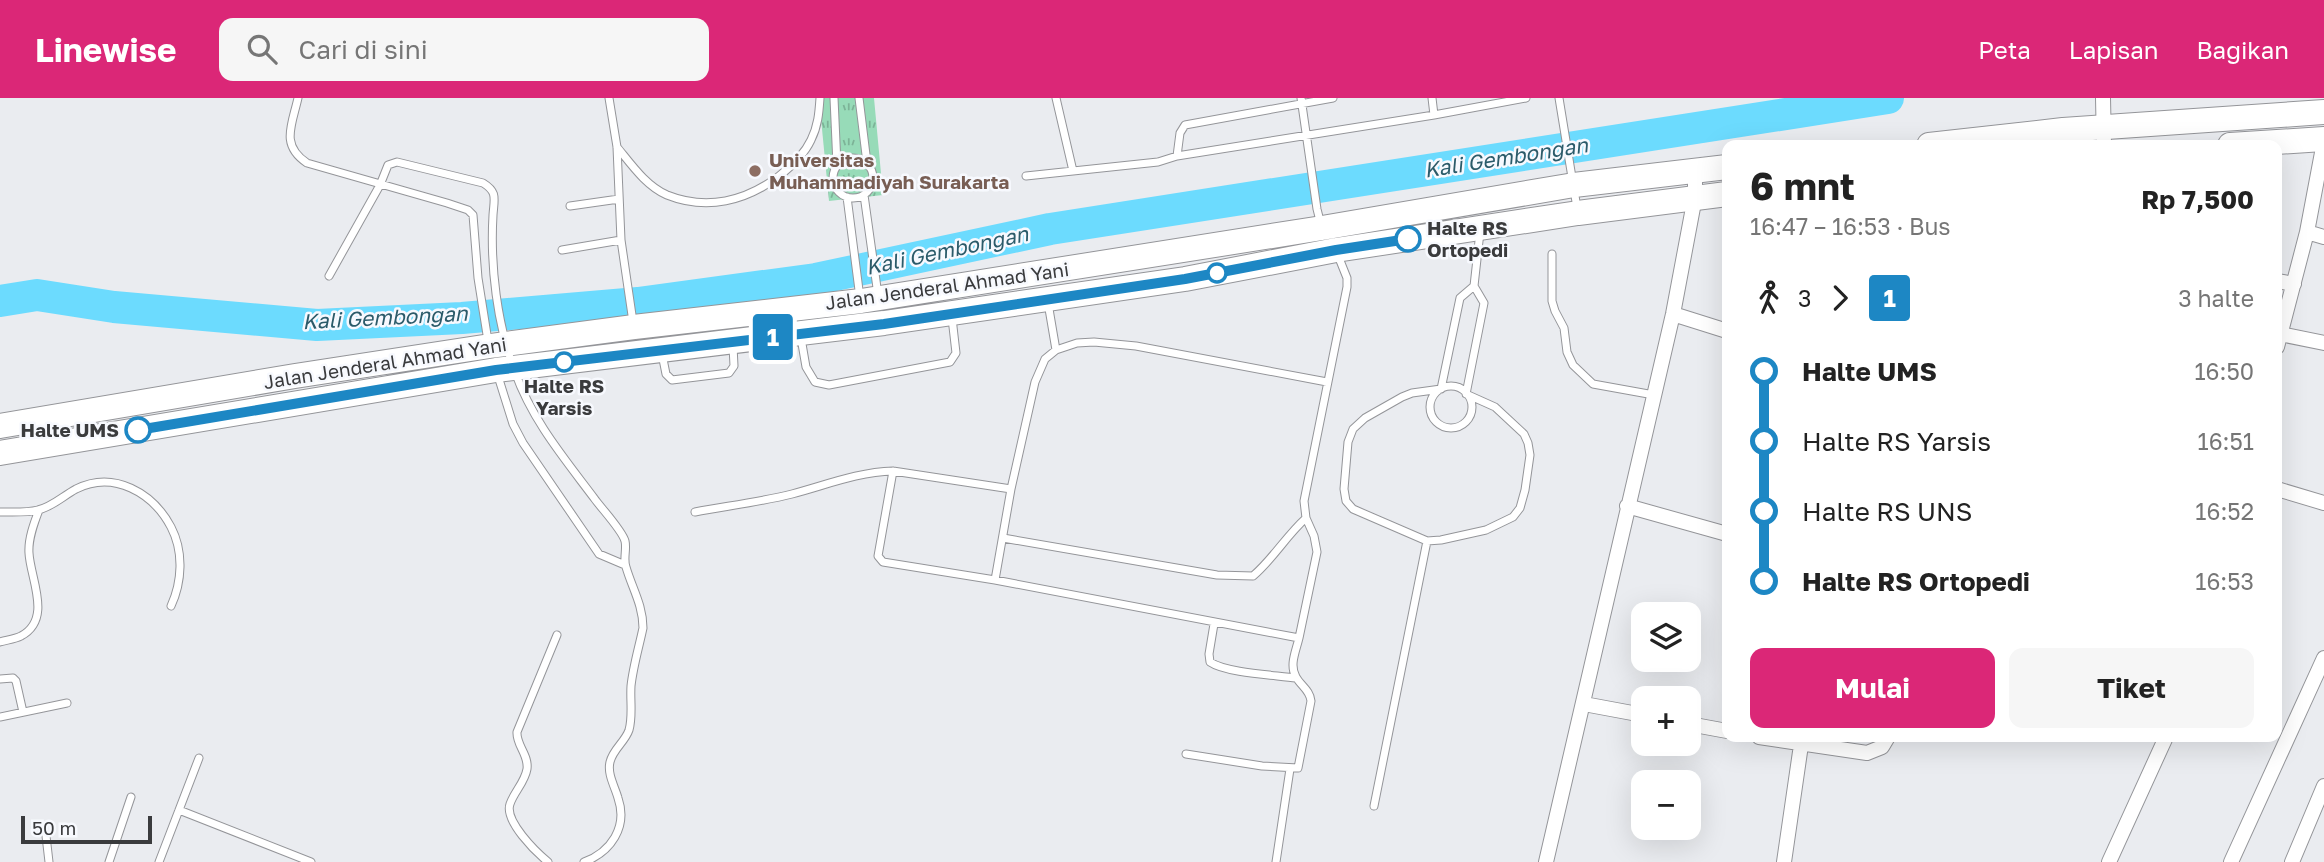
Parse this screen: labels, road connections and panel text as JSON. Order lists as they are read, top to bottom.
{
  "streets": {
    "highway": ["Jalan Jenderal Ahmad Yani"]
  },
  "water": ["Kali Gembongan"],
  "places": [
    "Universitas Muhammadiyah Surakarta",
    "Halte RS Ortopedi",
    "Halte RS Yarsis",
    "Halte UMS"
  ],
  "lines": ["bus line 1"],
  "scale_bar": "50 m",
  "page": {
    "header": "Linewise",
    "search": "Cari di sini",
    "nav": ["Peta", "Lapisan", "Bagikan"],
    "on_map": "1",
    "heading": ["6 mnt", "16:47 – 16:53 · Bus", "Rp 7,500"],
    "legs": ["3", "1", "3 halte"],
    "list": [
      {
        "name": "Halte UMS",
        "value": "16:50"
      },
      {
        "name": "Halte RS Yarsis",
        "value": "16:51"
      },
      {
        "name": "Halte RS UNS",
        "value": "16:52"
      },
      {
        "name": "Halte RS Ortopedi",
        "value": "16:53"
      }
    ],
    "map_buttons": ["+", "−"],
    "buttons": ["Mulai", "Tiket"],
    "scale": "50 m"
  }
}
